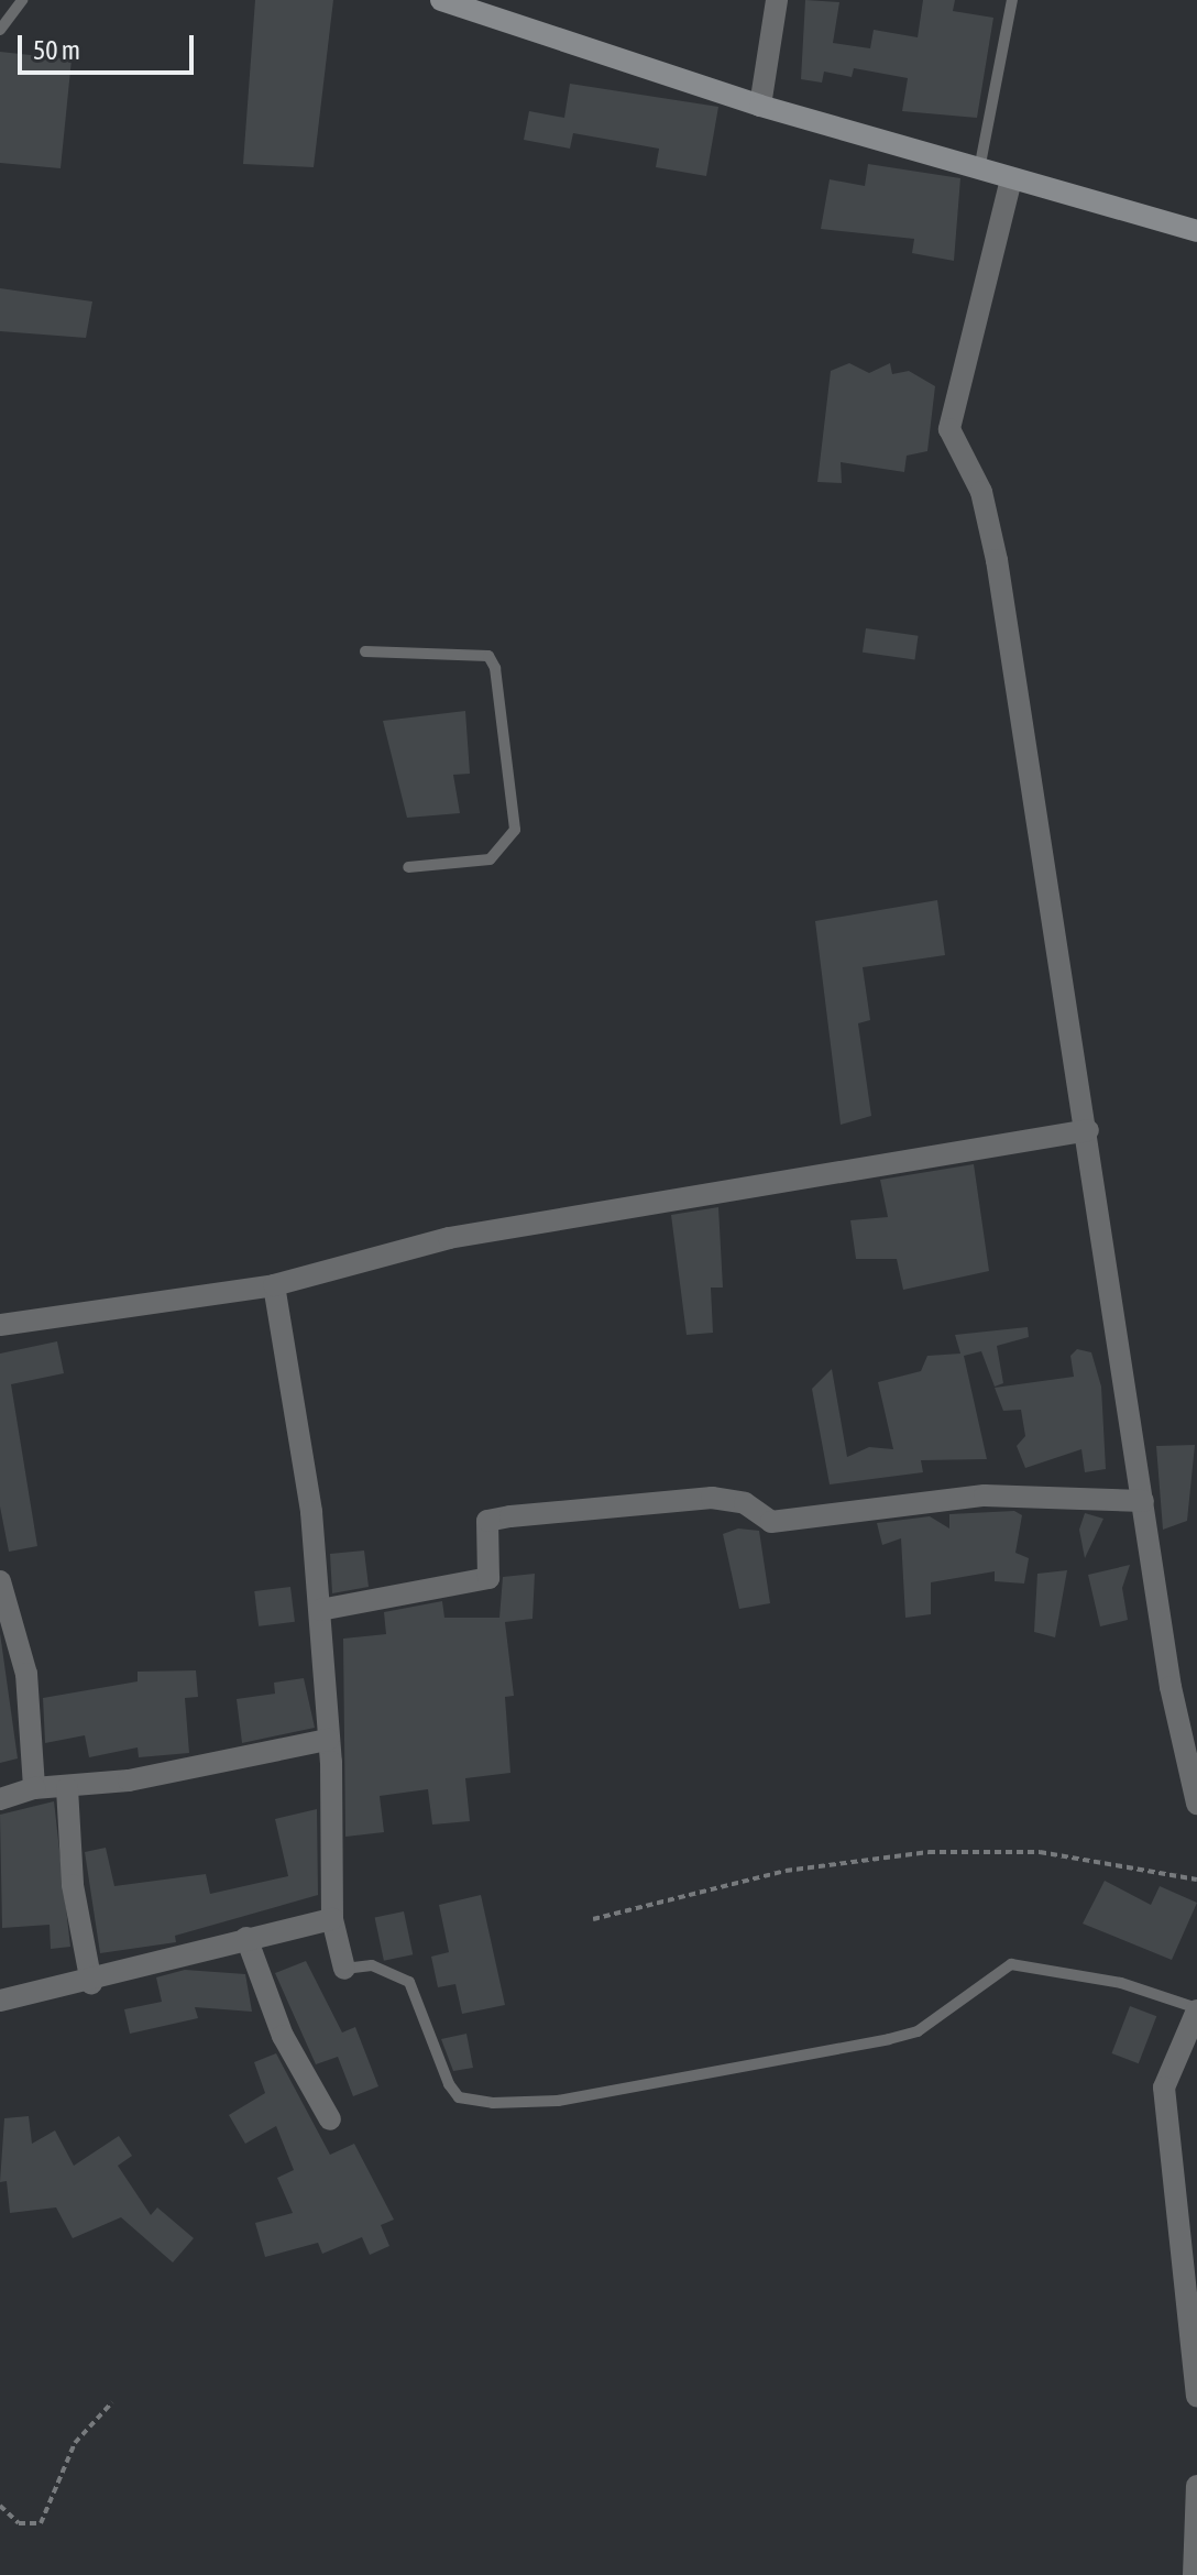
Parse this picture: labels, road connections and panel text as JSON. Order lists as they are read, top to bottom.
{
  "scale_bar": "50 m"
}
